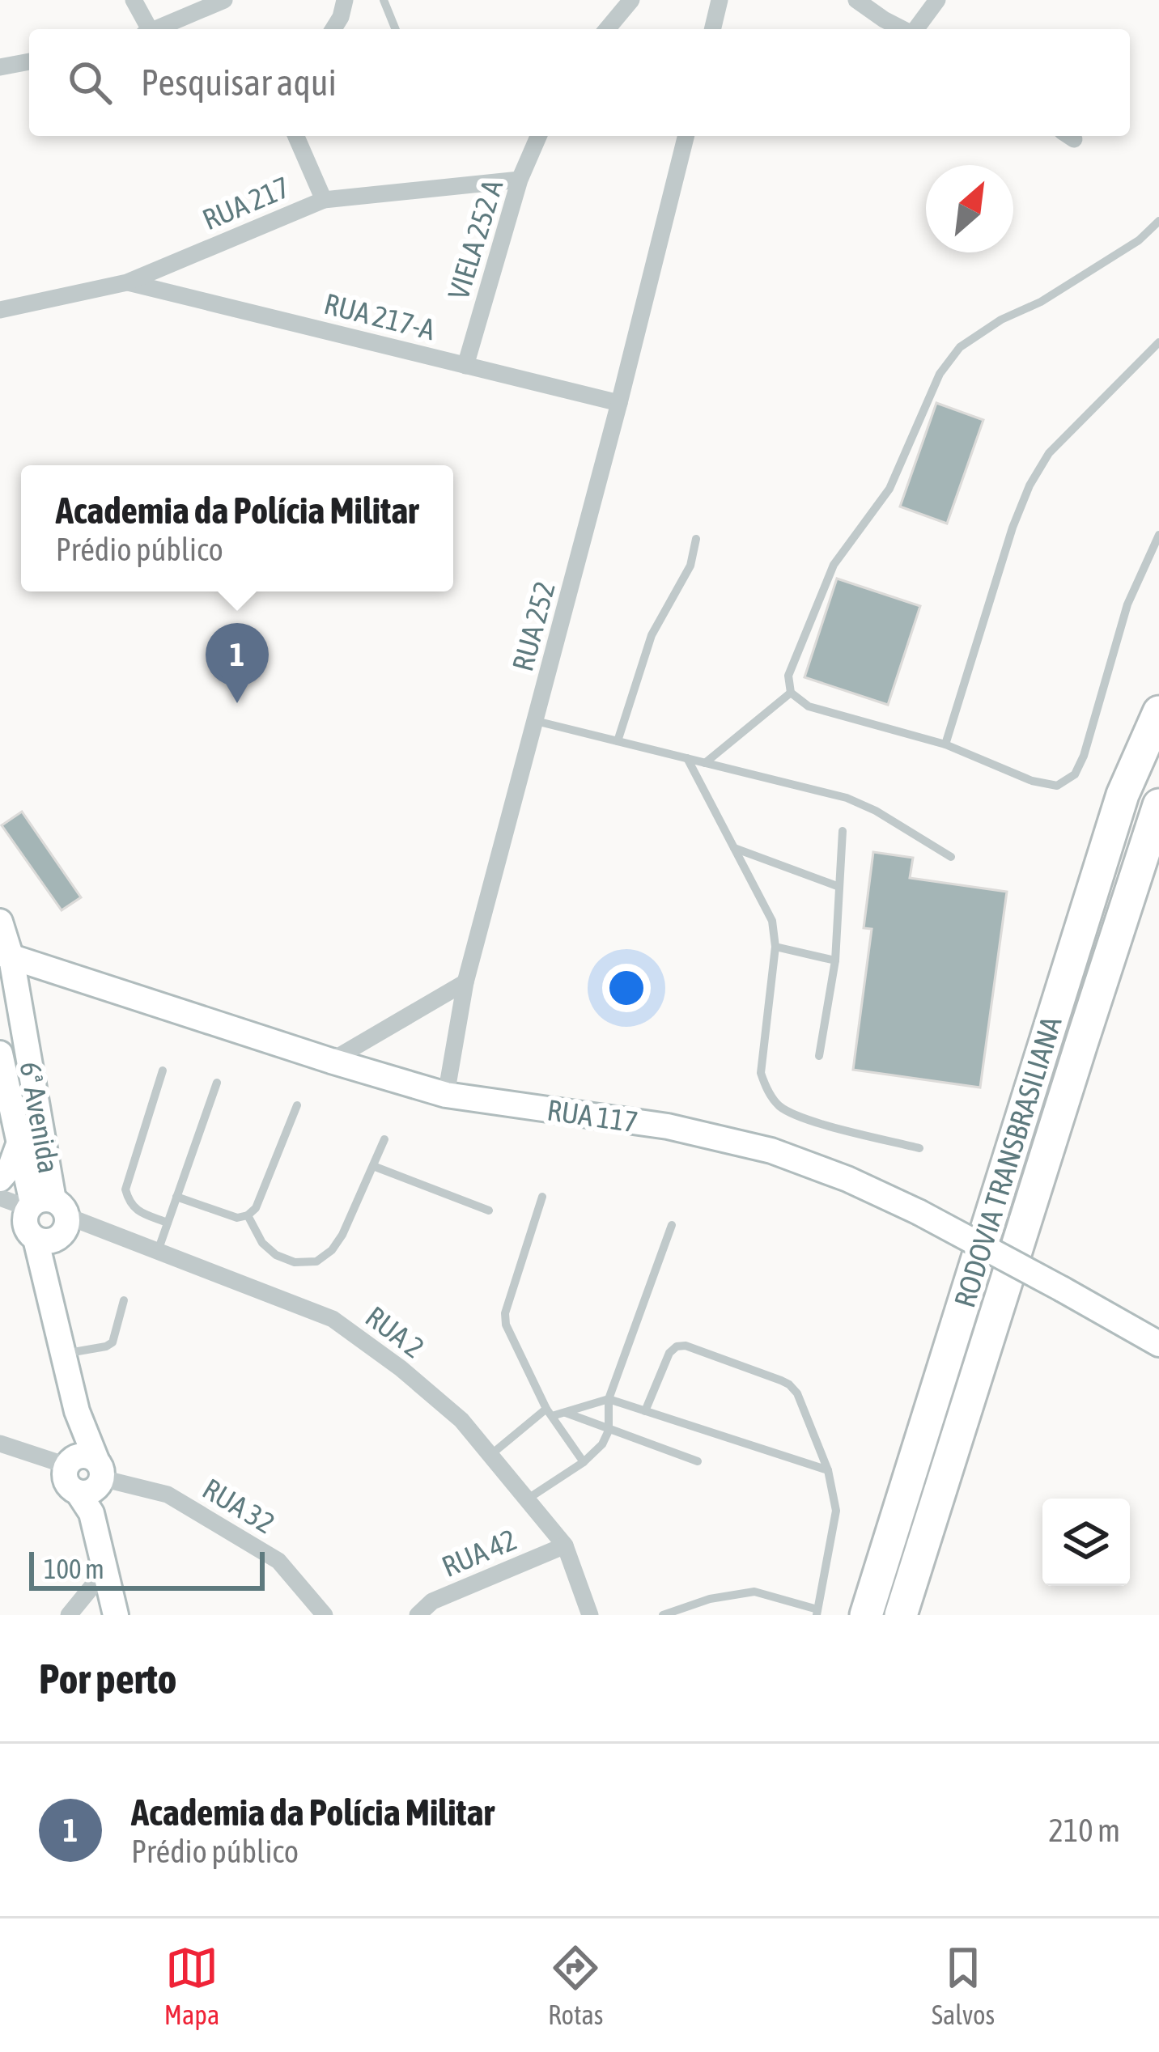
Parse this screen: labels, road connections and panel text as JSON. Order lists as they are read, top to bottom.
{
  "streets": {
    "highway": ["RODOVIA TRANSBRASILIANA"],
    "street": [
      "RUA 217",
      "VIELA 252 A",
      "RUA 217-A",
      "RUA 252",
      "RUA 117",
      "6ª Avenida",
      "RUA 2",
      "RUA 32",
      "RUA 42"
    ]
  },
  "crossings": [
    ["RUA 217", "VIELA 252 A"],
    ["RUA 217", "RUA 217-A"],
    ["VIELA 252 A", "RUA 217-A"],
    ["RUA 217-A", "RUA 252"],
    ["RUA 252", "RUA 117"],
    ["RUA 117", "6ª Avenida"],
    ["6ª Avenida", "RUA 2"],
    ["RUA 2", "RUA 42"]
  ],
  "scale_bar": "100 m",
  "north": "top right",
  "page": {
    "search": "Pesquisar aqui",
    "popup": ["Academia da Polícia Militar", "Prédio público"],
    "pins": "1",
    "scale": "100 m",
    "heading": "Por perto",
    "list": [
      {
        "mark": "1",
        "name": "Academia da Polícia Militar",
        "note": "Prédio público",
        "value": "210 m"
      }
    ],
    "nav": ["Mapa", "Rotas", "Salvos"]
  }
}
